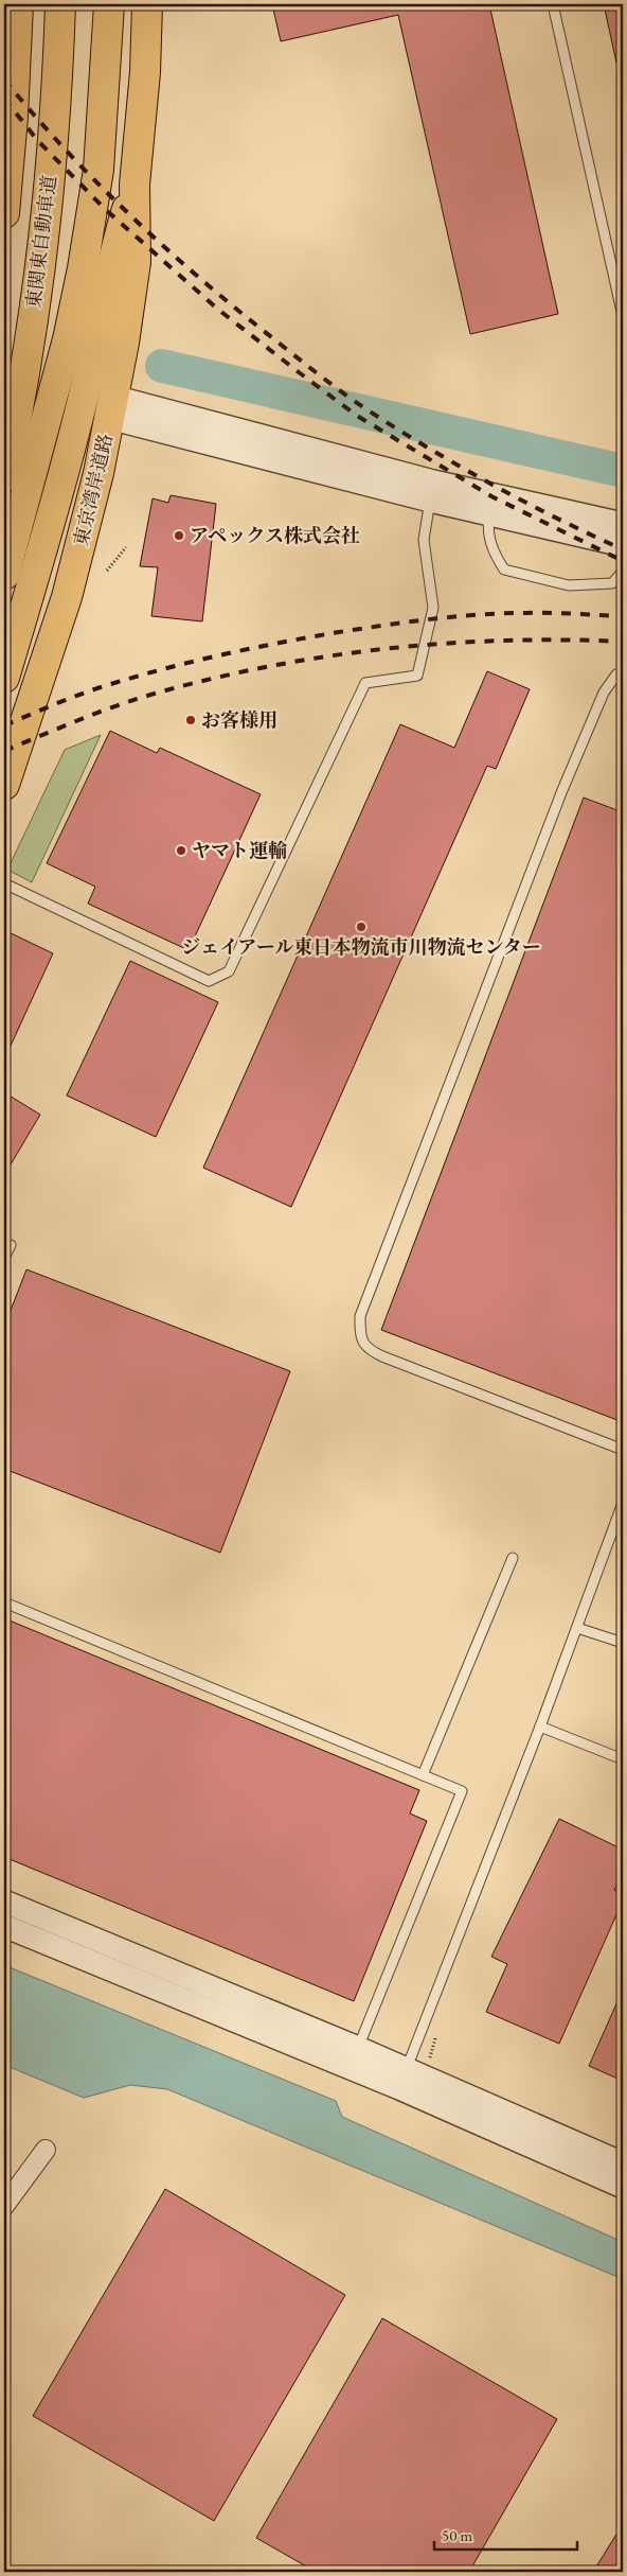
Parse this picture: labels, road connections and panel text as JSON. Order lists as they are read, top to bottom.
{
  "streets": {
    "highway": ["東関東自動車道", "東京湾岸道路"]
  },
  "places": [
    "アペックス株式会社",
    "お客様用",
    "ヤマト運輸",
    "ジェイアール東日本物流市川物流センター"
  ],
  "scale_bar": "50 m"
}
